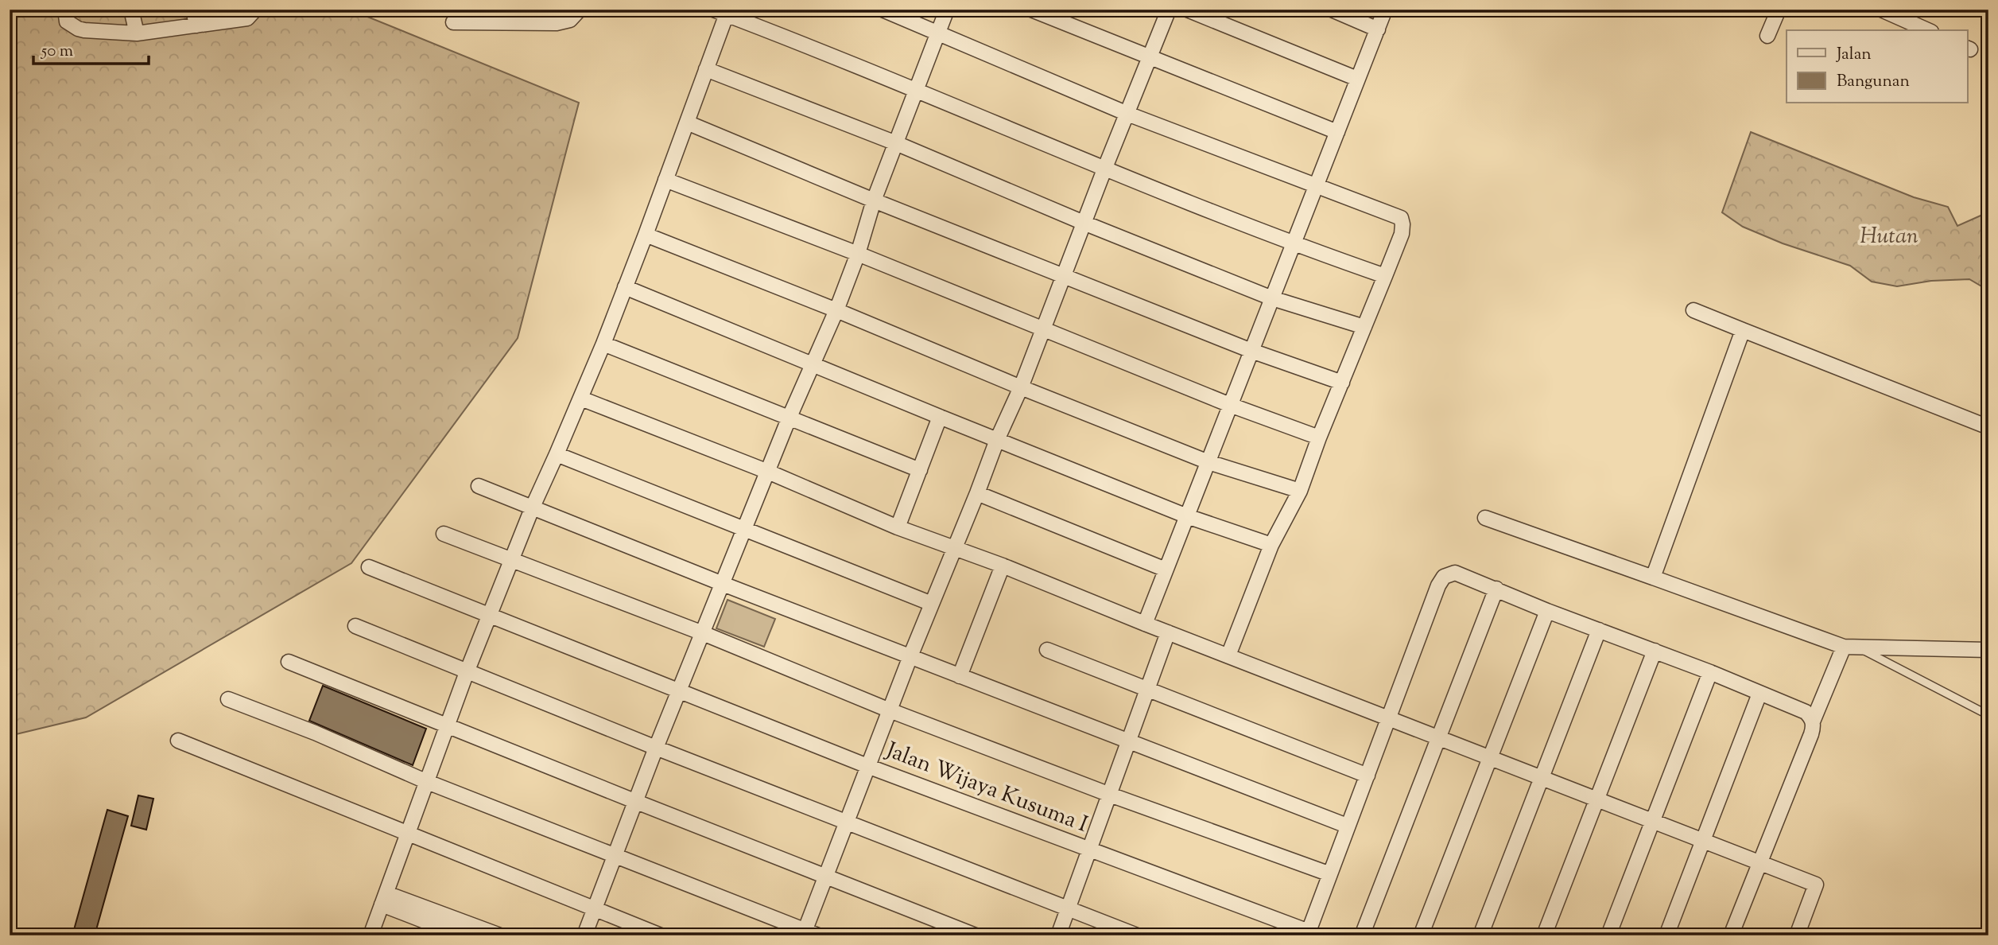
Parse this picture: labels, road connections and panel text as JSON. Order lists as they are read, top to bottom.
{
  "streets": {
    "street": ["Jalan Wijaya Kusuma I"]
  },
  "parks": ["Hutan"],
  "legend": ["Jalan", "Bangunan"],
  "scale_bar": "50 m"
}
